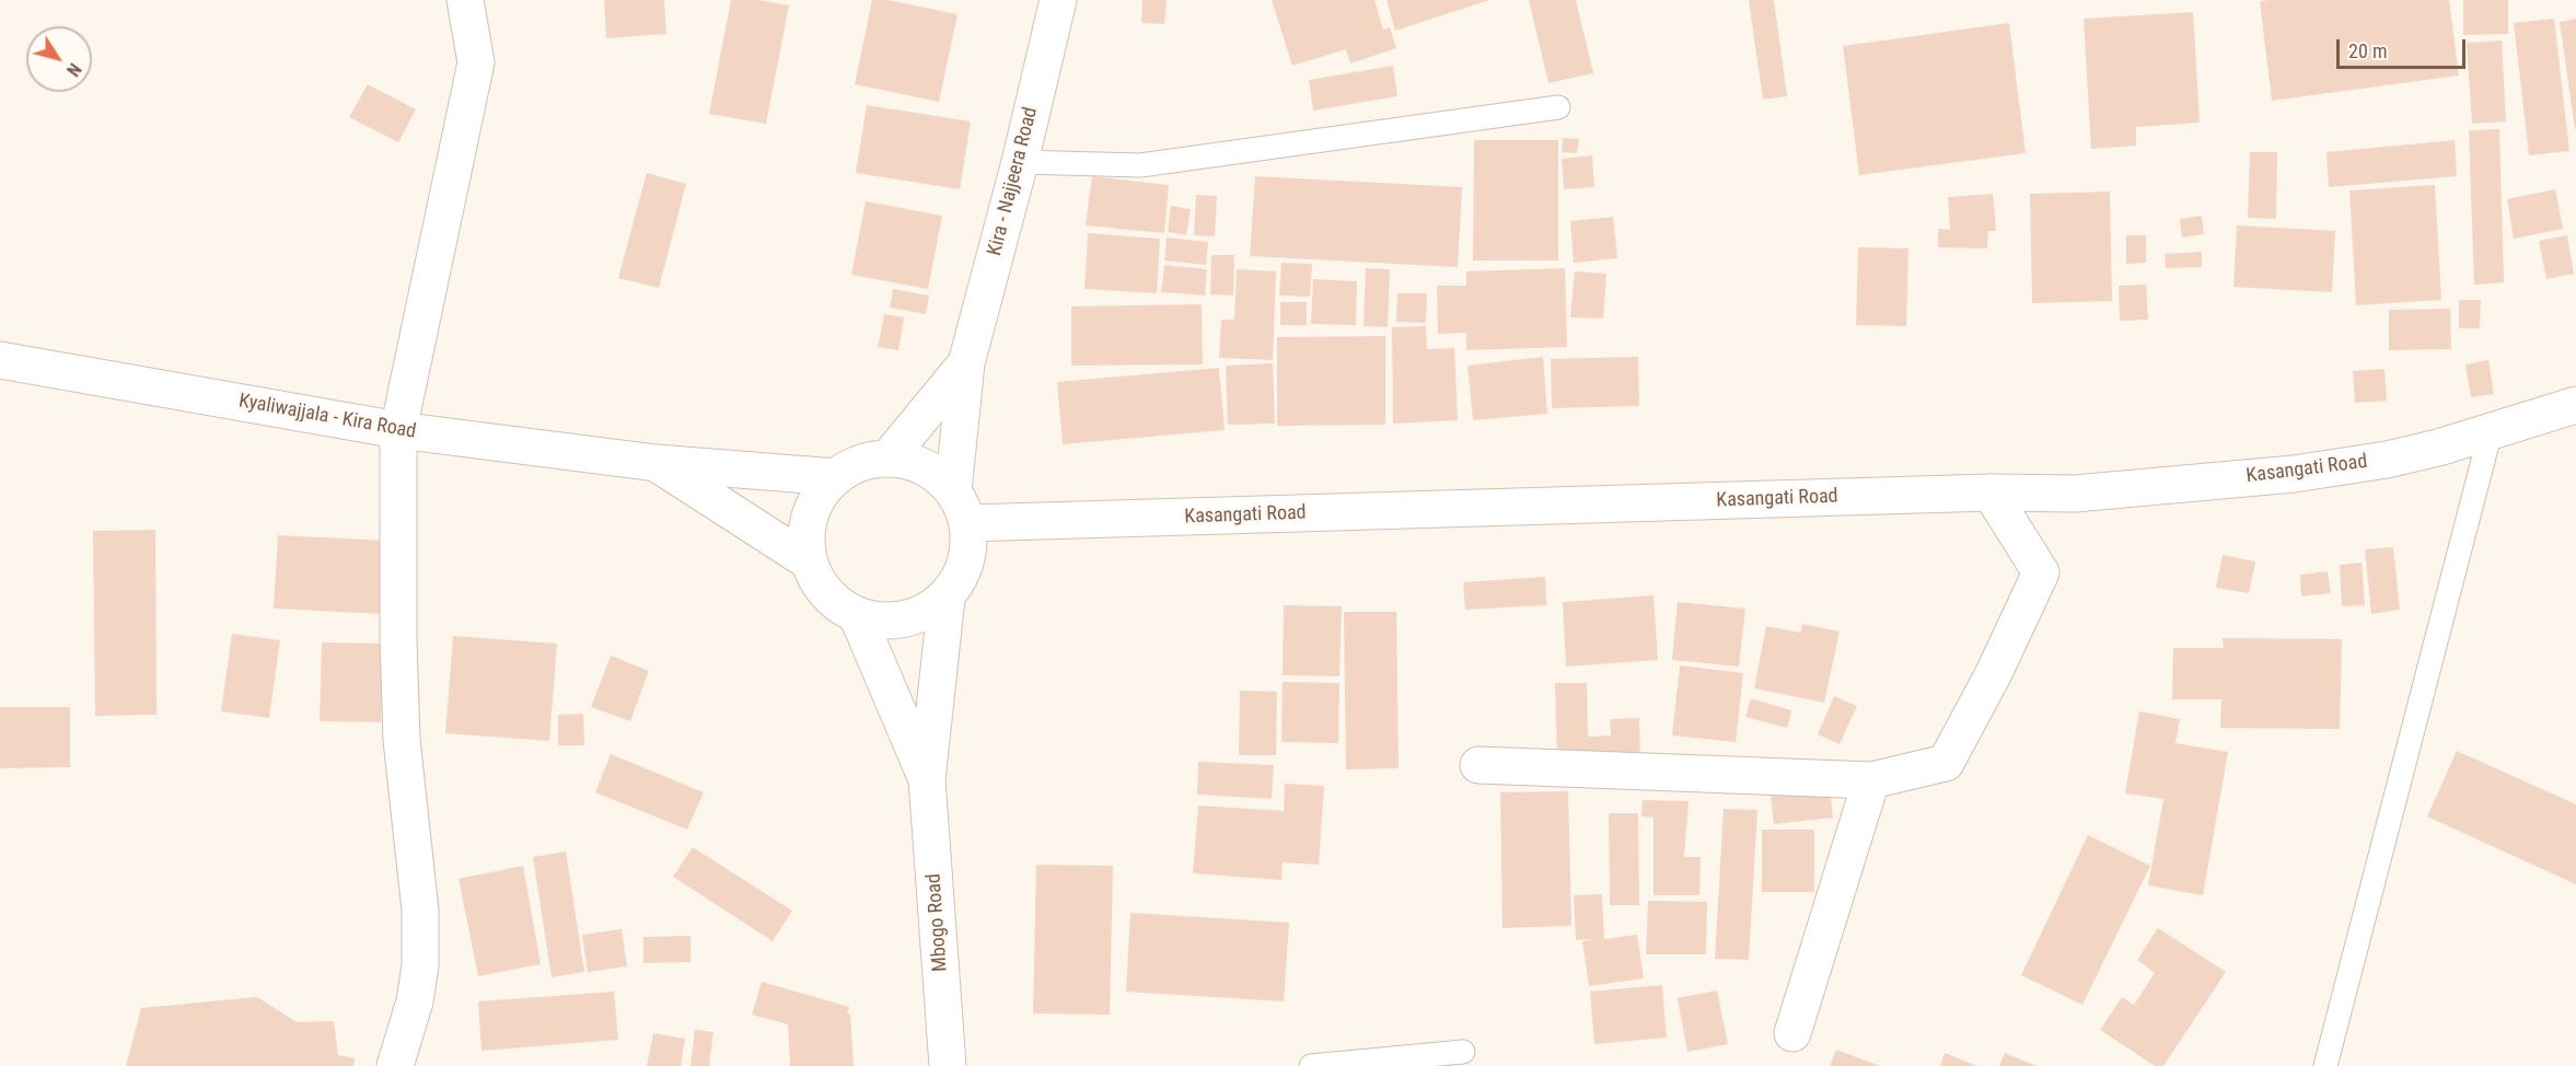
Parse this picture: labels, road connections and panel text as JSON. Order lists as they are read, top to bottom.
{
  "streets": {
    "street": [
      "Kira - Najjeera Road",
      "Kyaliwajjala - Kira Road",
      "Kasangati Road",
      "Mbogo Road"
    ]
  },
  "crossings": [
    ["Kira - Najjeera Road", "Kyaliwajjala - Kira Road"],
    ["Kira - Najjeera Road", "Kasangati Road"],
    ["Kira - Najjeera Road", "Mbogo Road"],
    ["Kyaliwajjala - Kira Road", "Kasangati Road"],
    ["Kyaliwajjala - Kira Road", "Mbogo Road"],
    ["Kasangati Road", "Mbogo Road"]
  ],
  "scale_bar": "20 m",
  "north": "bottom right"
}
